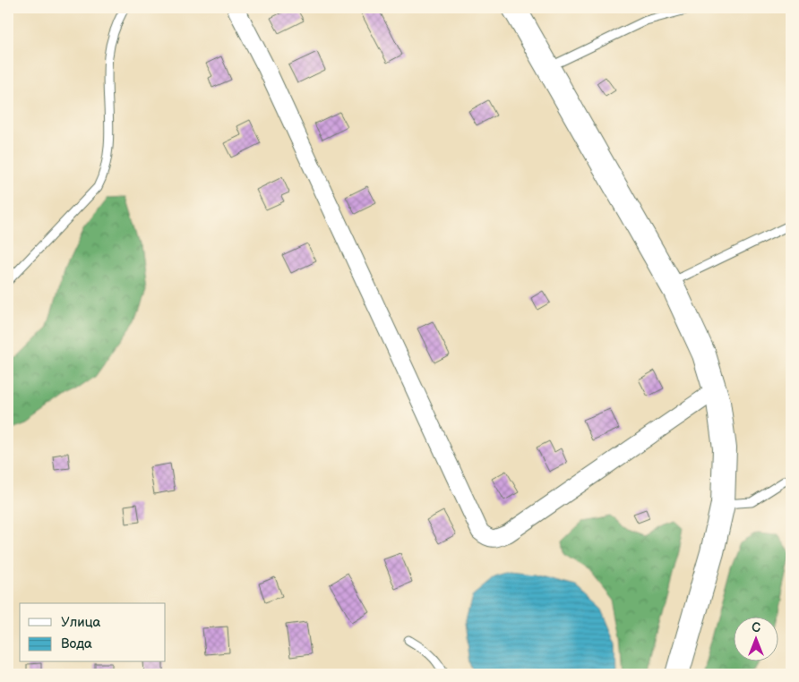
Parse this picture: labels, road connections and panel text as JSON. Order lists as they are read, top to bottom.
{
  "legend": ["Улица", "Вода"],
  "north": "top"
}
